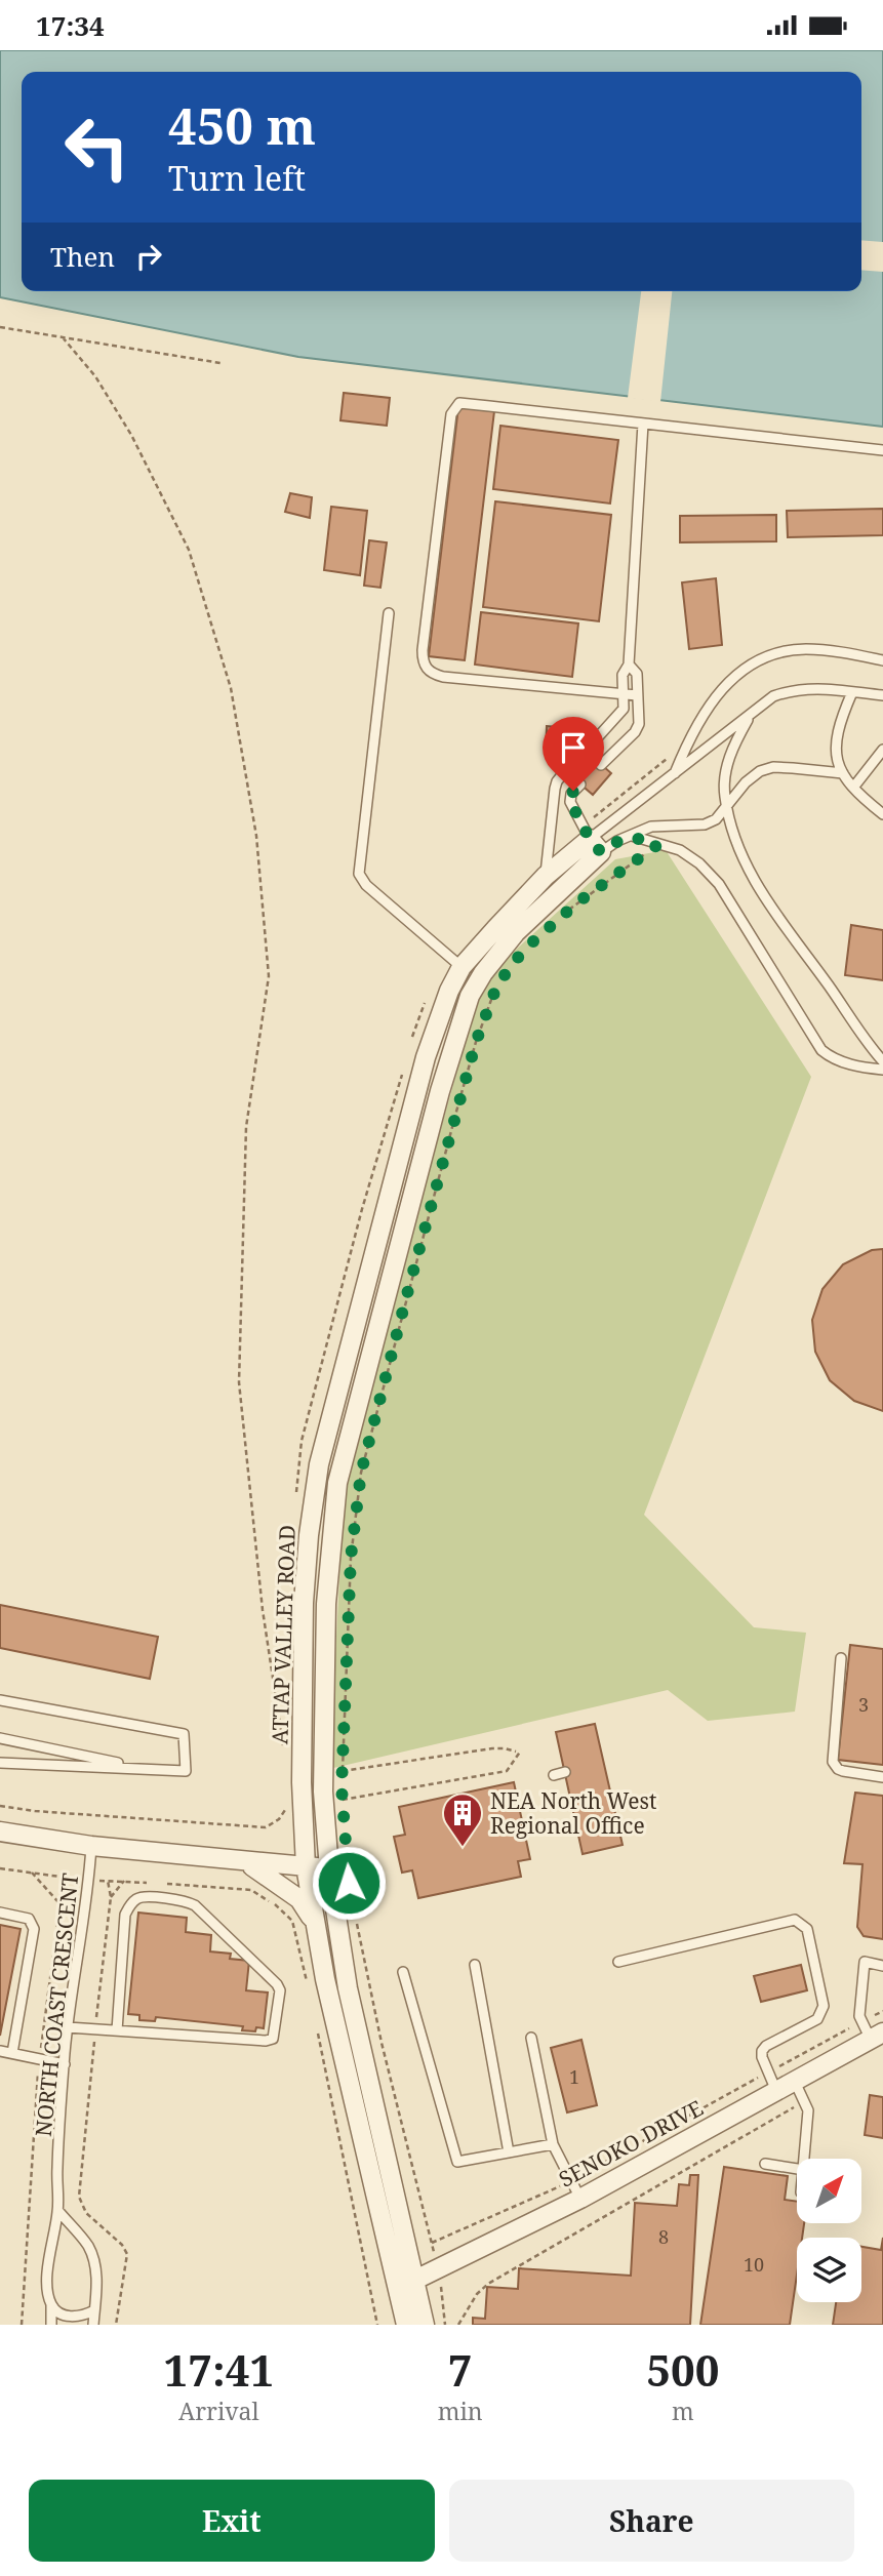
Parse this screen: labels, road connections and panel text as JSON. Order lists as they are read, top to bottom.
{
  "streets": {
    "street": ["ATTAP VALLEY ROAD", "SENOKO DRIVE"],
    "lane": ["NORTH COAST CRESCENT"]
  },
  "crossings": [
    ["ATTAP VALLEY ROAD", "SENOKO DRIVE"]
  ],
  "places": {
    "building": ["NEA North West Regional Office"]
  },
  "house_numbers": [
    "3",
    "1",
    "8",
    "10"
  ],
  "north": "top right",
  "page": {
    "status": "17:34",
    "turn": ["450 m", "Turn left"],
    "then": "Then",
    "eta": [
      "17:41",
      "Arrival",
      "7",
      "min",
      "500",
      "m"
    ],
    "buttons": ["Exit", "Share"]
  }
}
